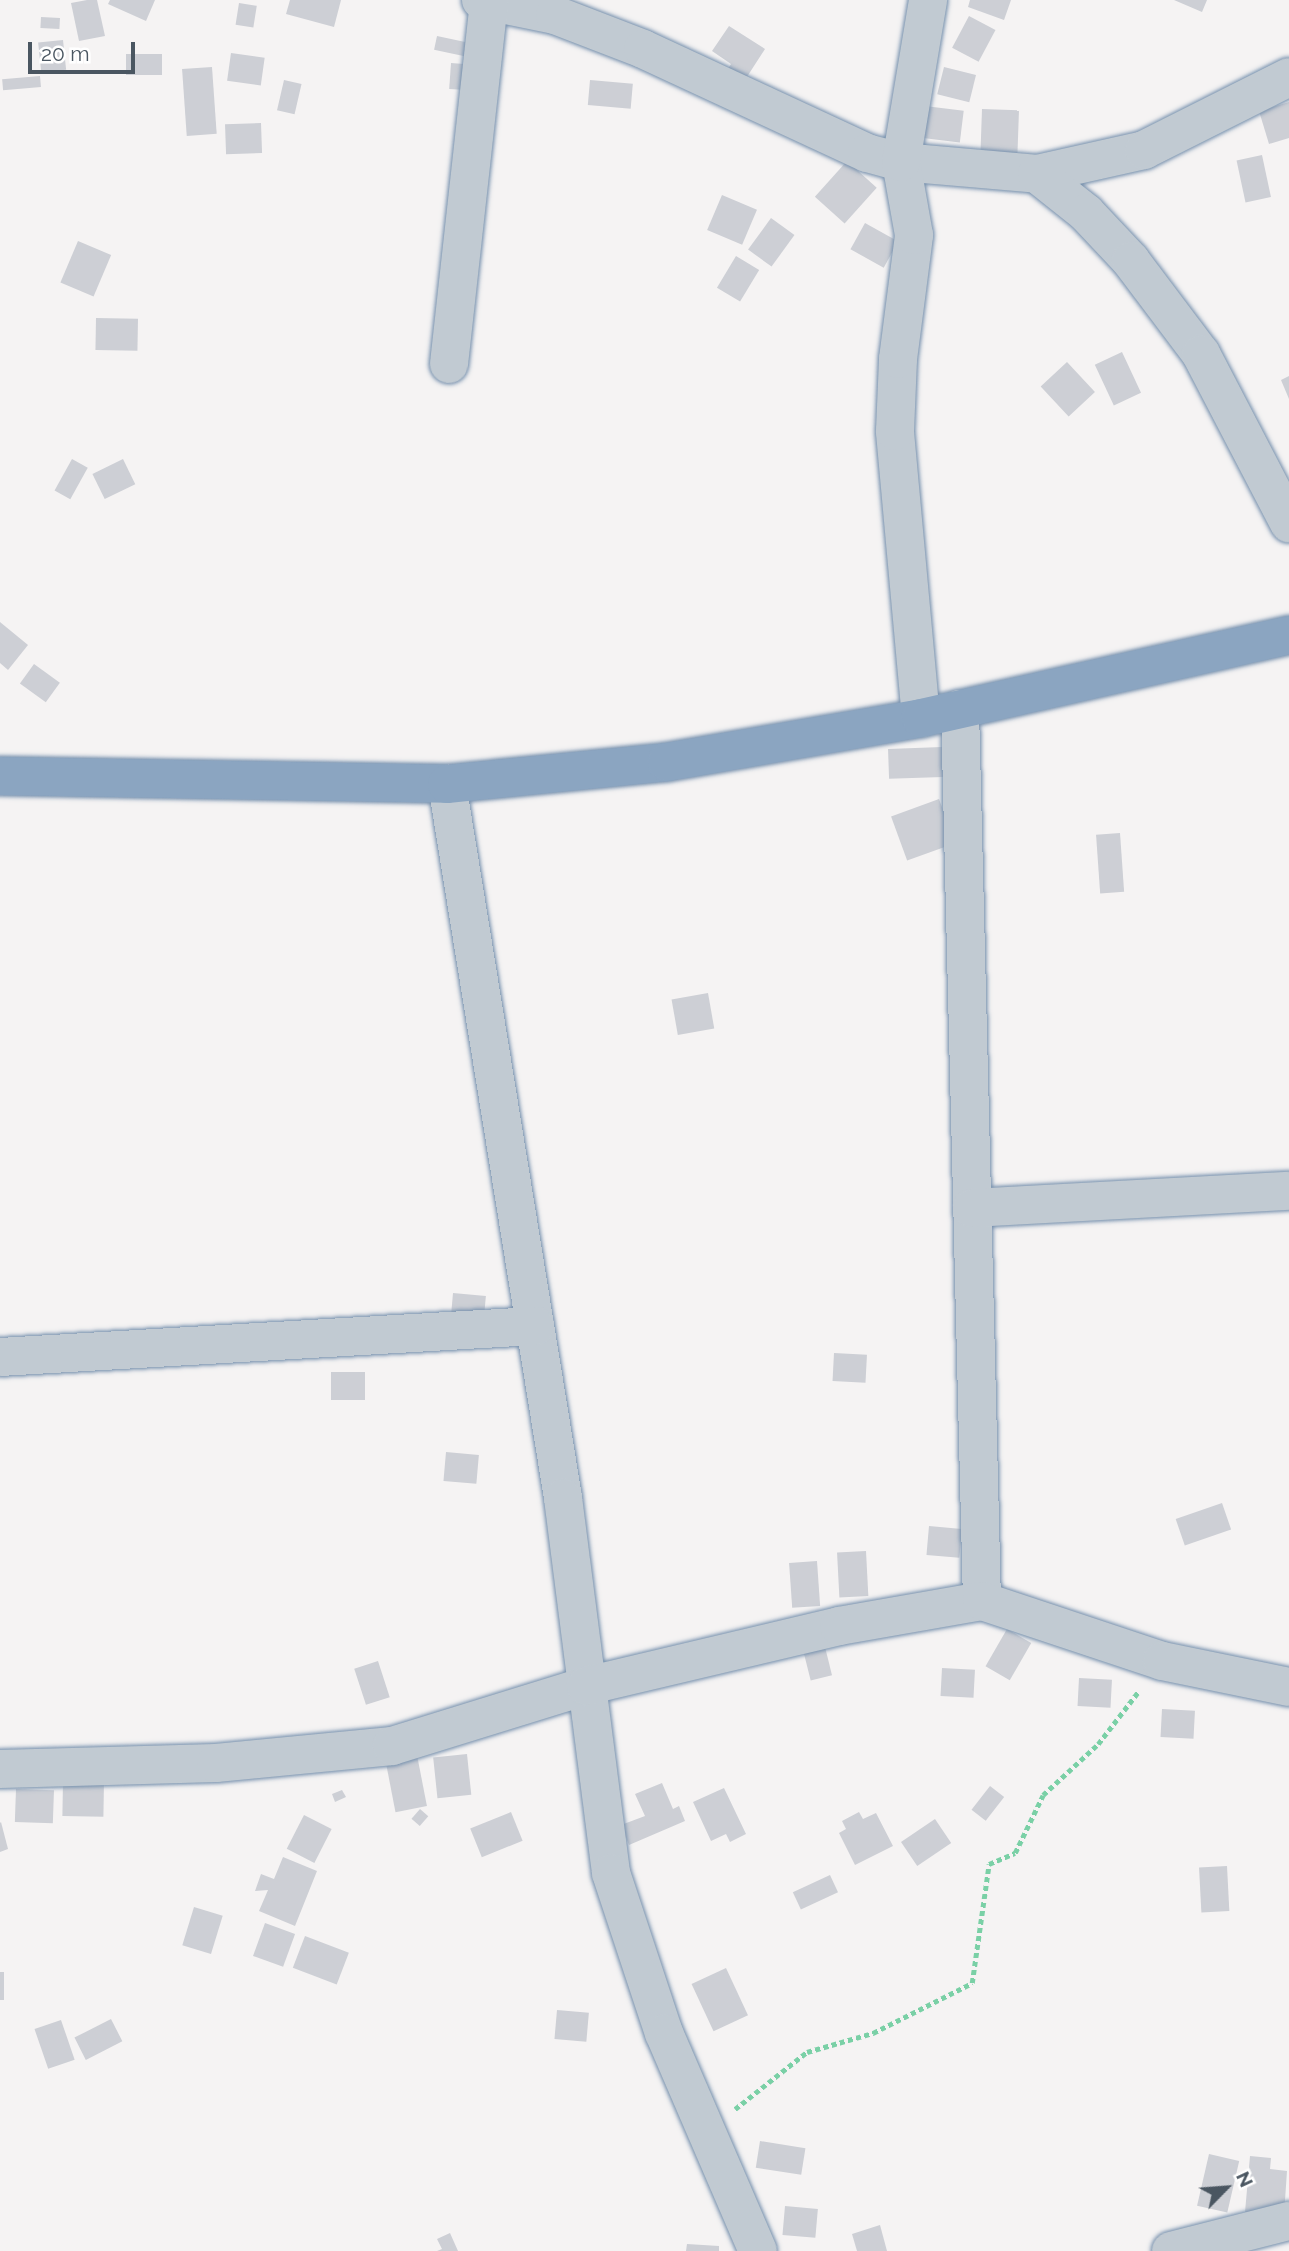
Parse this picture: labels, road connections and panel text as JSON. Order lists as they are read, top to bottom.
{
  "scale_bar": "20 m",
  "north": "top right"
}
